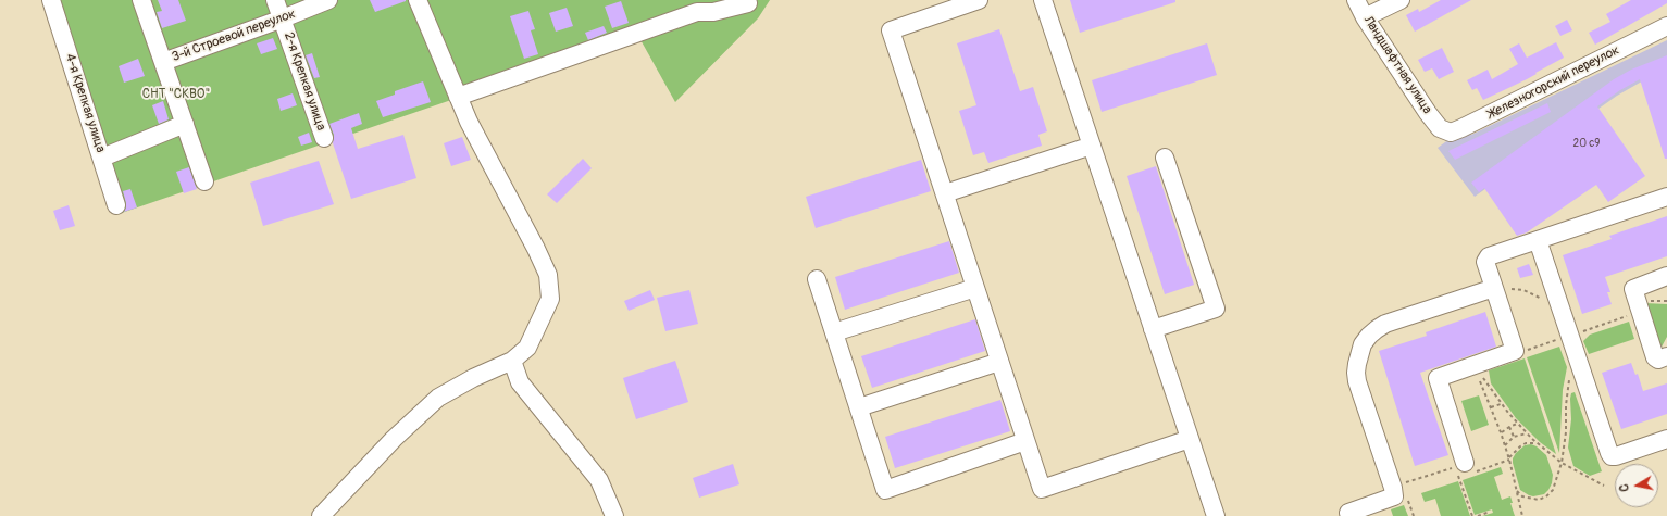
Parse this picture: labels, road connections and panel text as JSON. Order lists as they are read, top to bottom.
{
  "streets": {
    "street": [
      "3-й Строевой переулок",
      "Ландшафтная улица",
      "2-я Крепкая улица",
      "Железногорский переулок",
      "4-я Крепкая улица"
    ]
  },
  "crossings": [
    ["3-й Строевой переулок", "2-я Крепкая улица"],
    ["Ландшафтная улица", "Железногорский переулок"]
  ],
  "parks": ["СНТ \"СКВО\""],
  "house_numbers": ["20 с9"],
  "north": "left"
}
